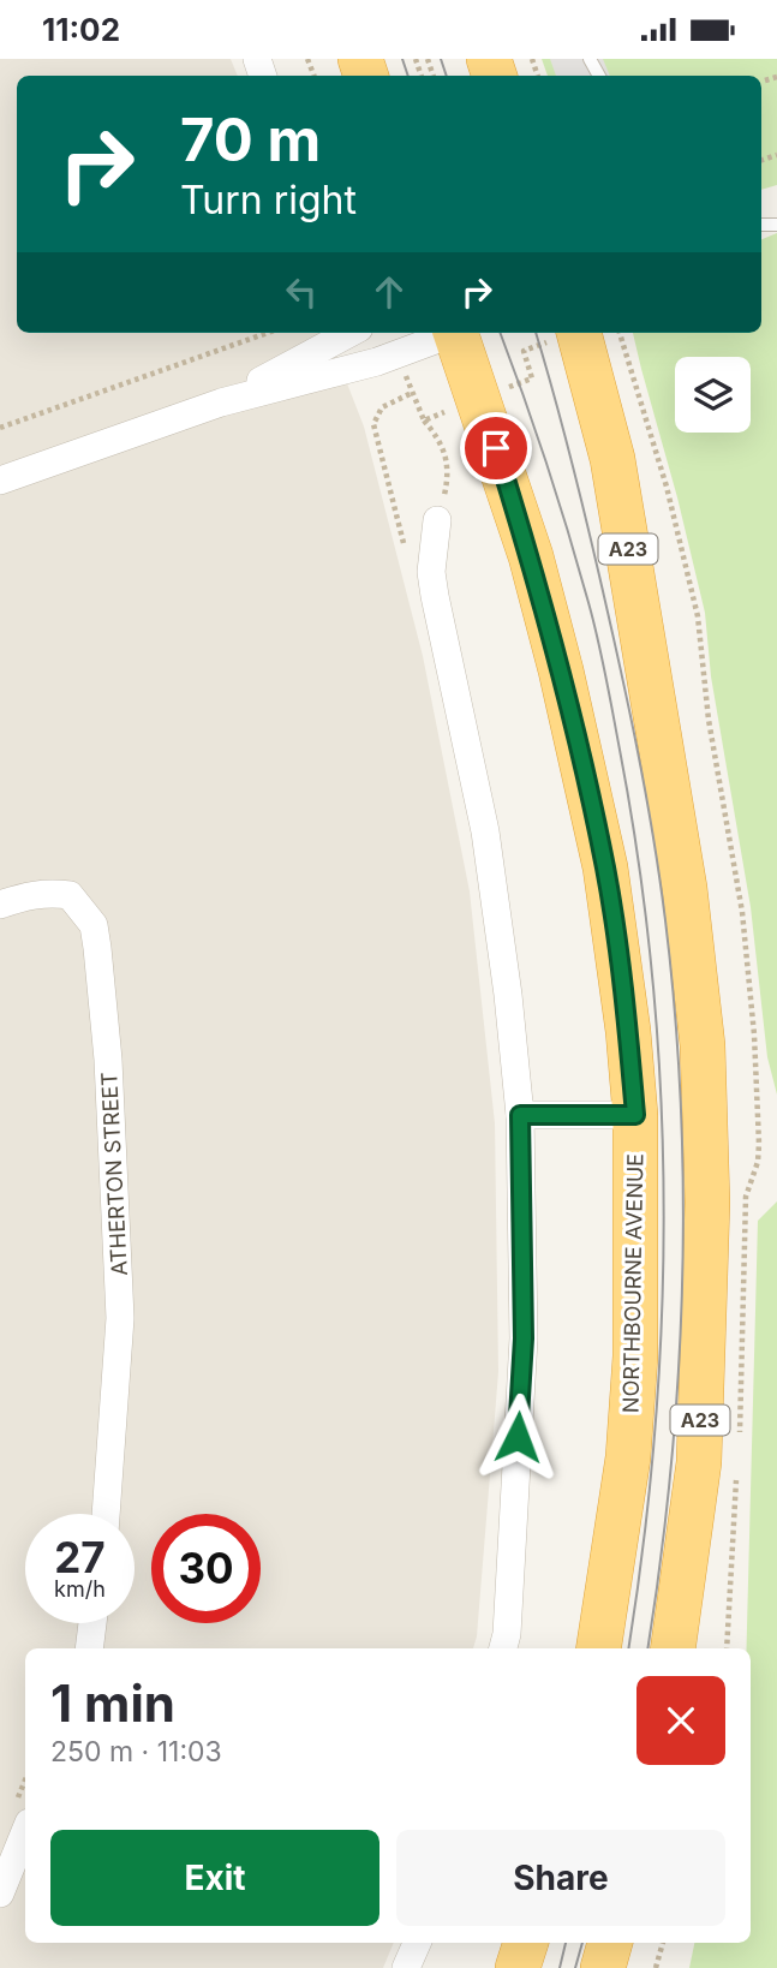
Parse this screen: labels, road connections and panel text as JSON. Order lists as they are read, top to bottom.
{
  "streets": {
    "highway": ["A23", "NORTHBOURNE AVENUE"],
    "street": ["ATHERTON STREET"]
  },
  "page": {
    "status": "11:02",
    "turn": ["70 m", "Turn right"],
    "speed": "27 km/h",
    "limit": "30",
    "heading": ["1 min", "250 m · 11:03"],
    "buttons": ["Exit", "Share"]
  }
}
